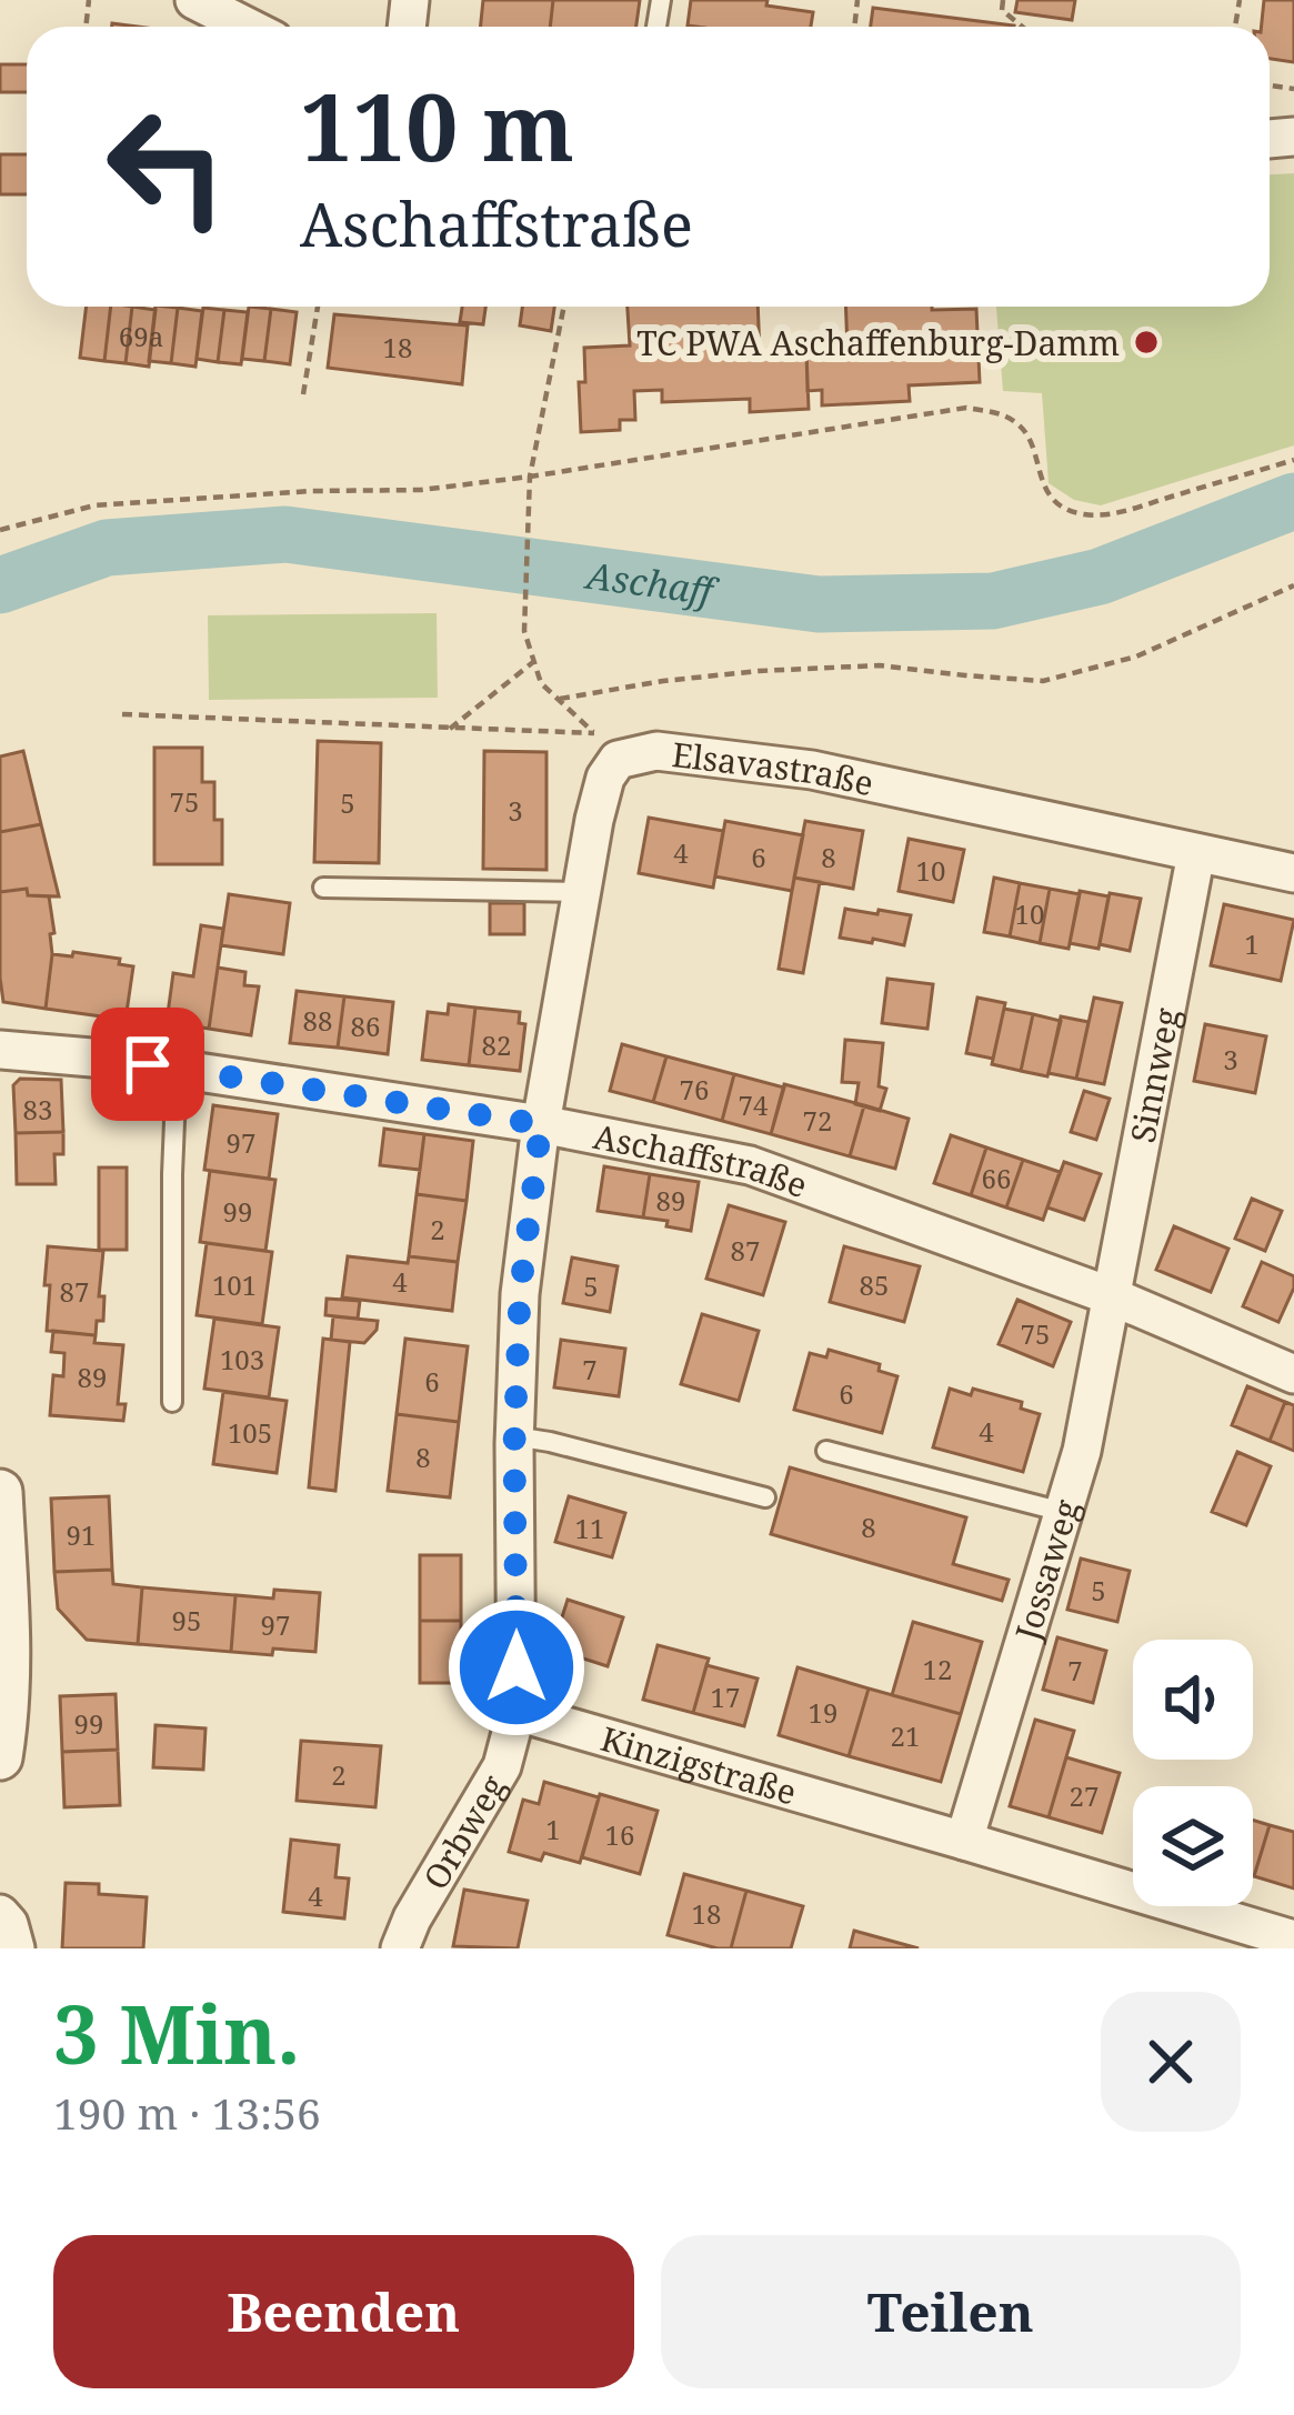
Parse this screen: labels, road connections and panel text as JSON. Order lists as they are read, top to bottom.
{
  "streets": {
    "street": [
      "Elsavastraße",
      "Sinnweg",
      "Aschaffstraße",
      "Jossaweg",
      "Kinzigstraße",
      "Orbweg"
    ]
  },
  "crossings": [
    ["Elsavastraße", "Sinnweg"],
    ["Sinnweg", "Aschaffstraße"],
    ["Sinnweg", "Jossaweg"],
    ["Aschaffstraße", "Jossaweg"],
    ["Jossaweg", "Kinzigstraße"],
    ["Kinzigstraße", "Orbweg"]
  ],
  "water": ["Aschaff"],
  "places": ["TC PWA Aschaffenburg-Damm"],
  "house_numbers": [
    "69a",
    "18",
    "75",
    "5",
    "3",
    "4",
    "6",
    "8",
    "10",
    "10",
    "1",
    "88",
    "86",
    "82",
    "3",
    "76",
    "74",
    "83",
    "72",
    "97",
    "66",
    "89",
    "99",
    "2",
    "87",
    "4",
    "101",
    "85",
    "5",
    "87",
    "75",
    "103",
    "7",
    "89",
    "6",
    "6",
    "4",
    "105",
    "8",
    "8",
    "11",
    "91",
    "5",
    "95",
    "97",
    "12",
    "7",
    "17",
    "19",
    "99",
    "21",
    "2",
    "27",
    "1",
    "16",
    "4",
    "18"
  ],
  "page": {
    "turn": ["110 m", "Aschaffstraße"],
    "heading": ["3 Min.", "190 m · 13:56"],
    "buttons": ["Beenden", "Teilen"]
  }
}
